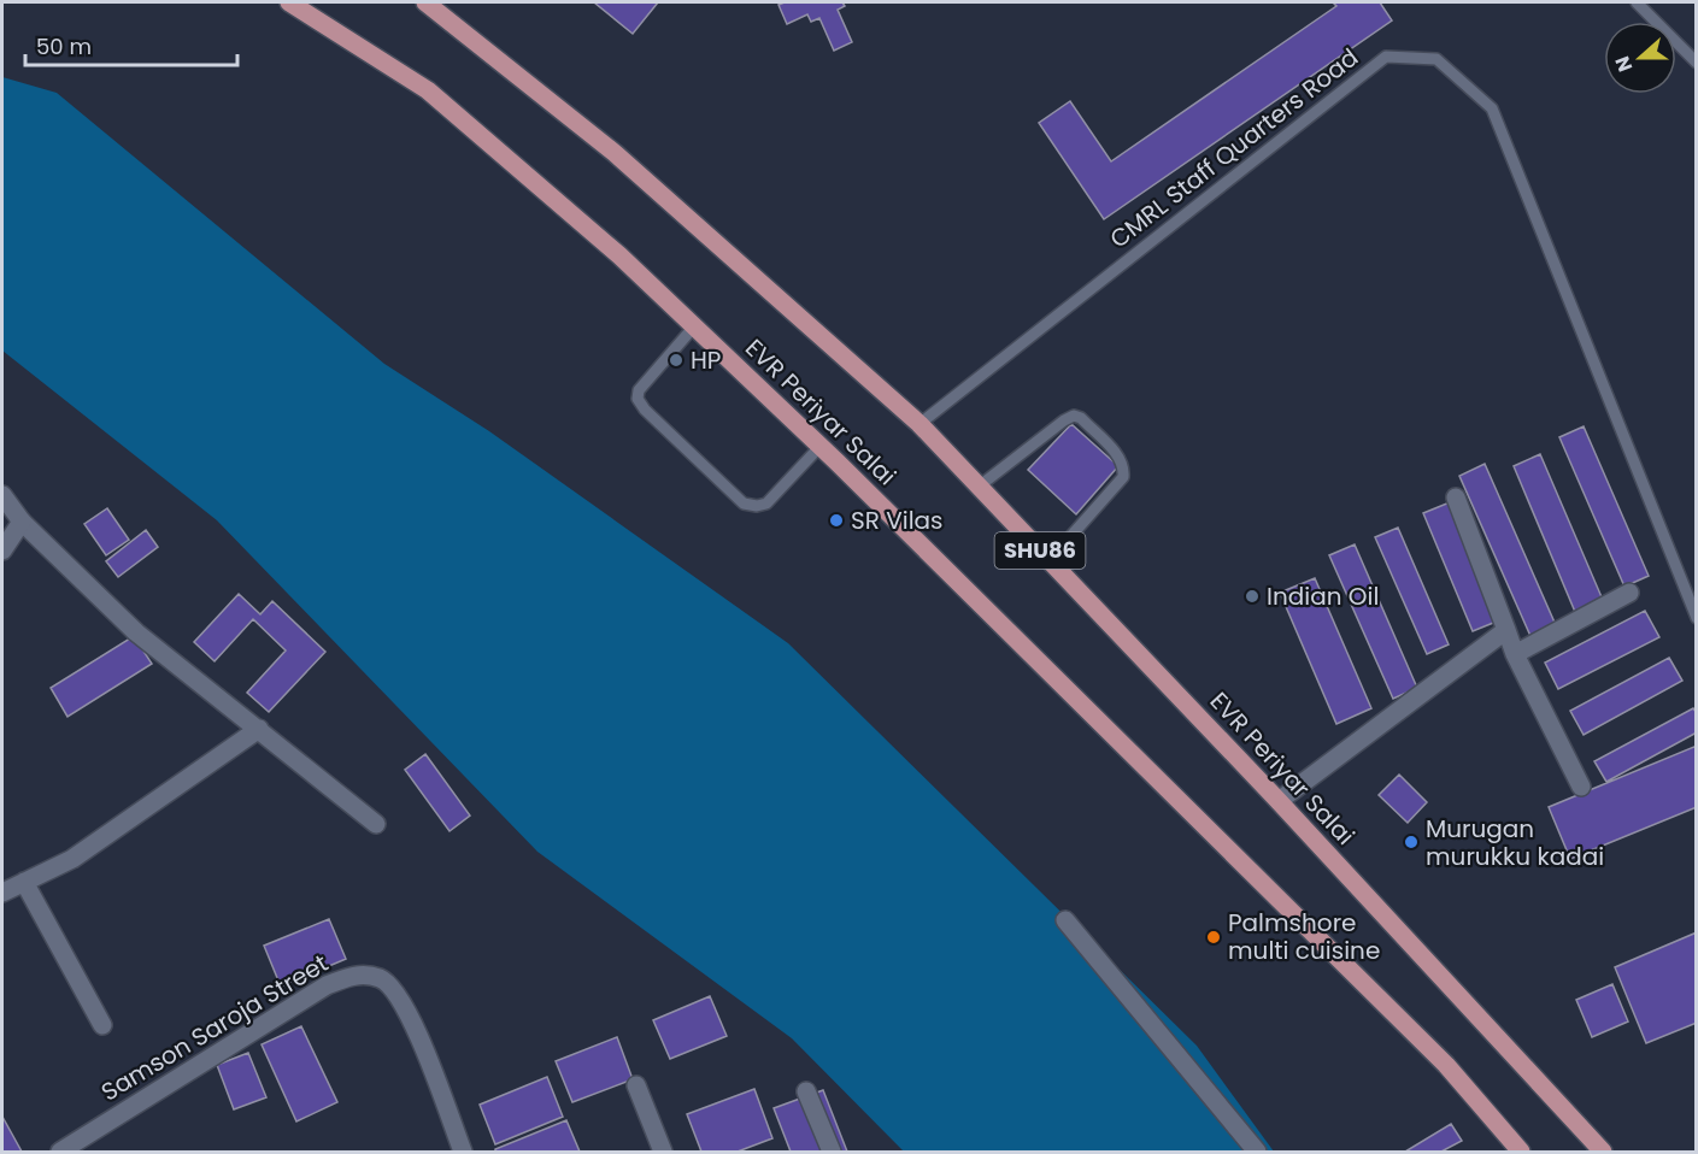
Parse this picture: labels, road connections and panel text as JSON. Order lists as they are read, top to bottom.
{
  "streets": {
    "main road": ["EVR Periyar Salai", "SHU86"],
    "street": ["Samson Saroja Street"],
    "lane": ["CMRL Staff Quarters Road"]
  },
  "crossings": [
    ["CMRL Staff Quarters Road", "EVR Periyar Salai"]
  ],
  "places": [
    "HP",
    "SR Vilas",
    "Indian Oil",
    "Murugan murukku kadai",
    "Palmshore multi cuisine"
  ],
  "scale_bar": "50 m",
  "north": "left"
}
